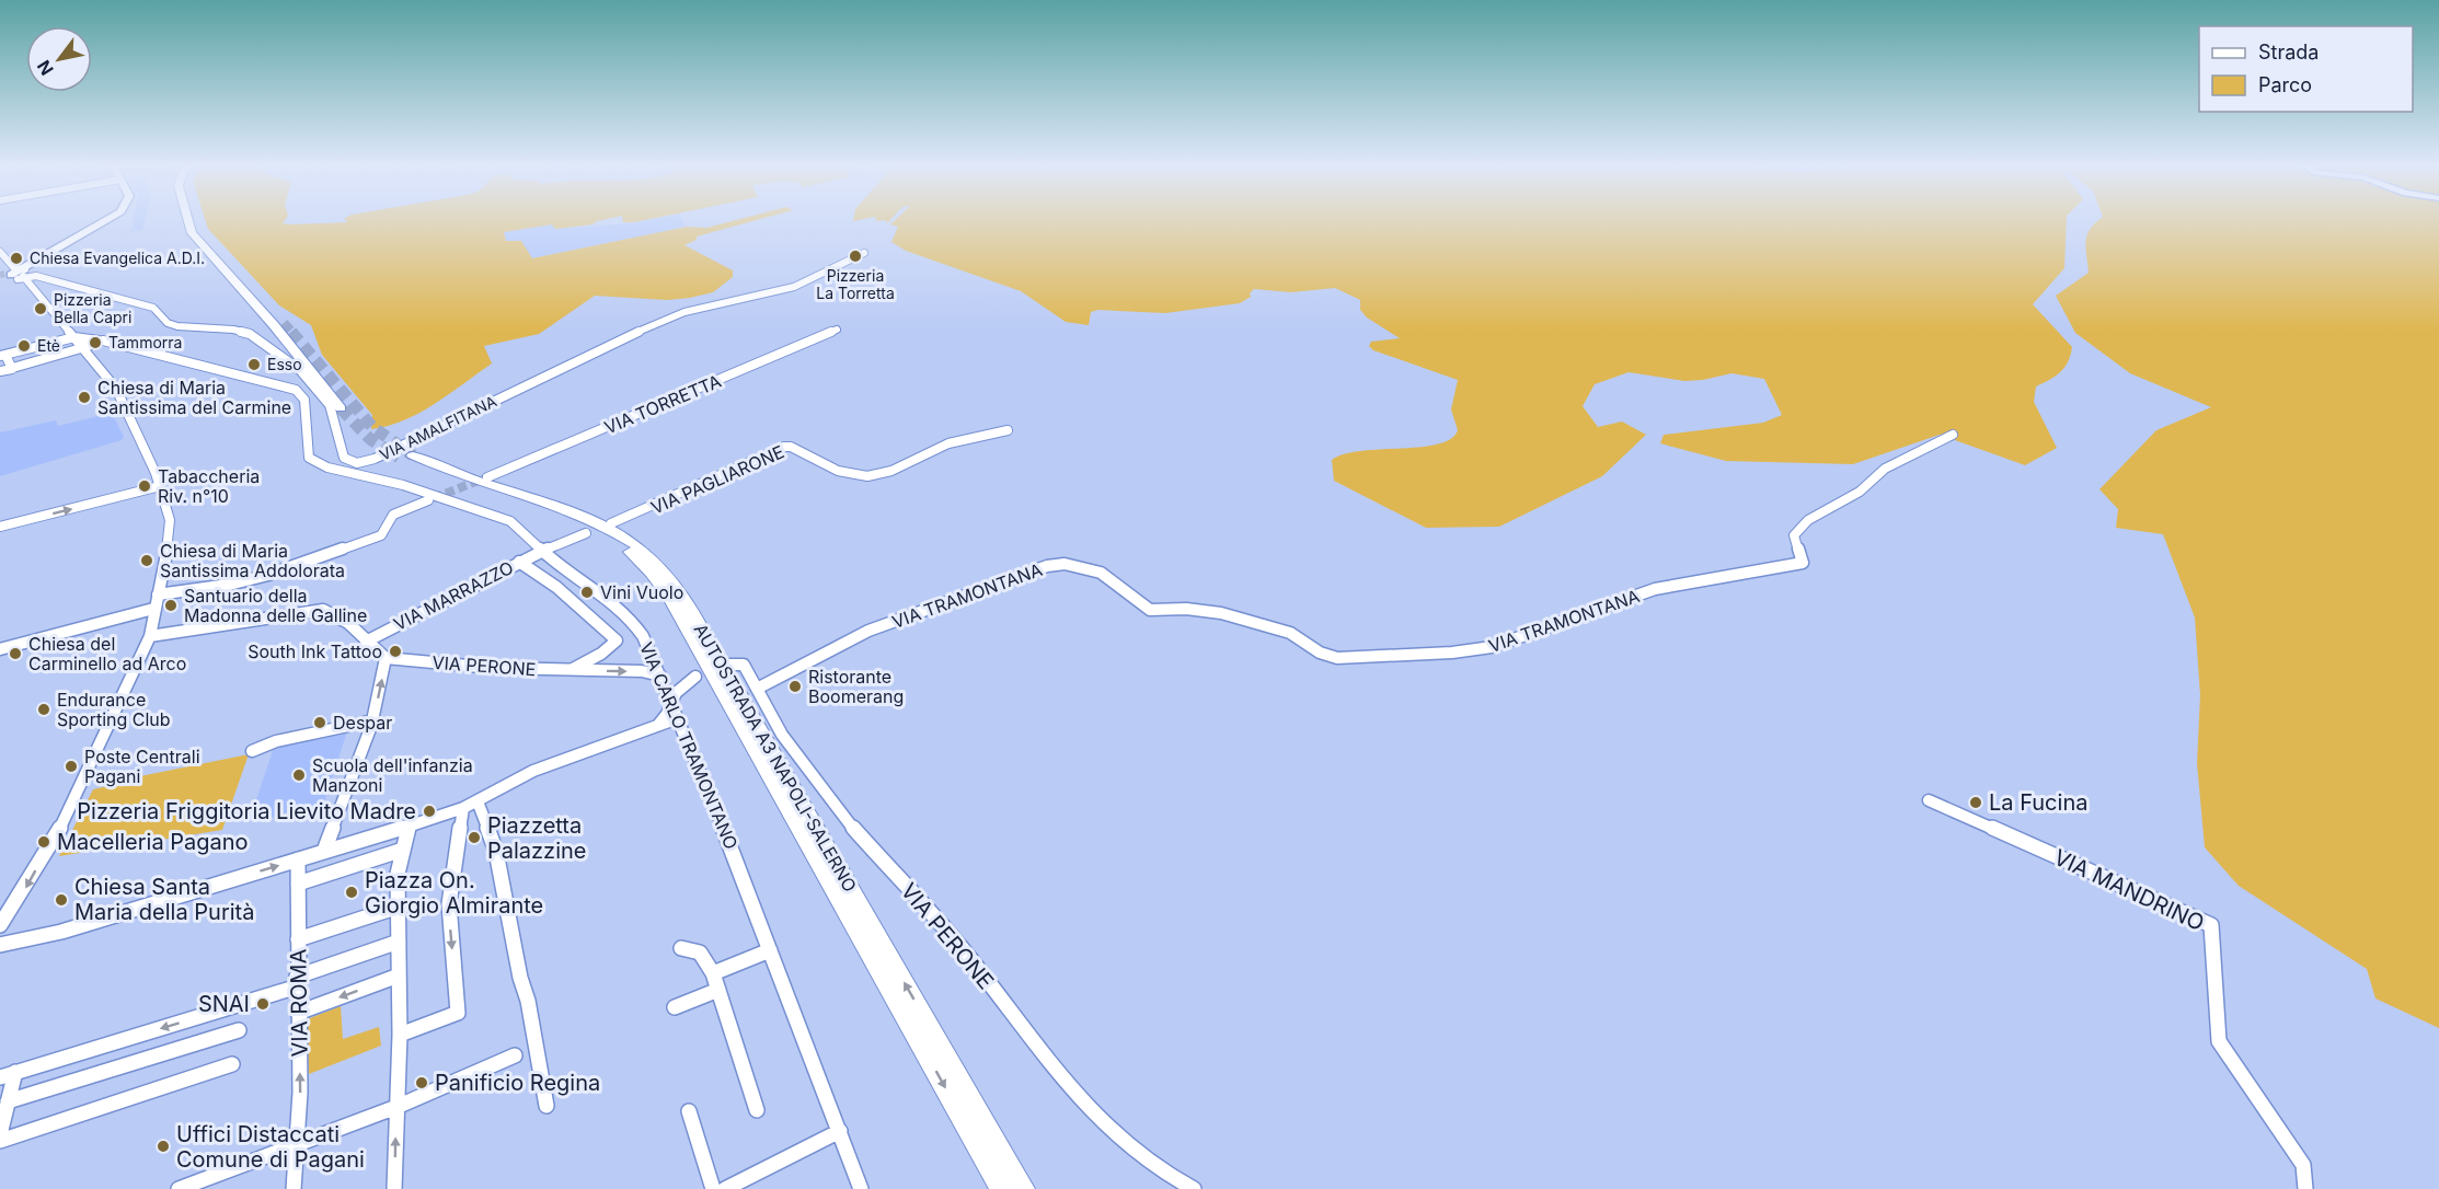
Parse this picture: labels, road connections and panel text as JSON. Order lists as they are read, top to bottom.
{
  "streets": {
    "highway": ["AUTOSTRADA A3 NAPOLI-SALERNO"],
    "street": [
      "VIA TORRETTA",
      "VIA AMALFITANA",
      "VIA PAGLIARONE",
      "VIA MARRAZZO",
      "VIA TRAMONTANA",
      "VIA PERONE",
      "VIA CARLO TRAMONTANO",
      "VIA MANDRINO",
      "VIA ROMA"
    ]
  },
  "crossings": [
    ["VIA MARRAZZO", "VIA CARLO TRAMONTANO"],
    ["VIA TRAMONTANA", "VIA PERONE"],
    ["VIA PERONE", "VIA CARLO TRAMONTANO"]
  ],
  "one_way": ["VIA ROMA"],
  "places": [
    "Pizzeria La Torretta",
    "Chiesa Evangelica A.D.I.",
    "Pizzeria Bella Capri",
    "Tammorra",
    "Etè",
    "Esso",
    "Chiesa di Maria Santissima del Carmine",
    "Tabaccheria Riv. n°10",
    "Chiesa di Maria Santissima Addolorata",
    "Vini Vuolo",
    "Santuario della Madonna delle Galline",
    "South Ink Tattoo",
    "Chiesa del Carminello ad Arco",
    "Ristorante Boomerang",
    "Endurance Sporting Club",
    "Despar",
    "Poste Centrali Pagani",
    "Scuola dell'infanzia Manzoni",
    "La Fucina",
    "Pizzeria Friggitoria Lievito Madre",
    "Piazzetta Palazzine",
    "Macelleria Pagano",
    "Piazza On. Giorgio Almirante",
    "Chiesa Santa Maria della Purità",
    "SNAI",
    "Panificio Regina",
    "Uffici Distaccati Comune di Pagani"
  ],
  "legend": ["Strada", "Parco"],
  "north": "bottom left"
}
